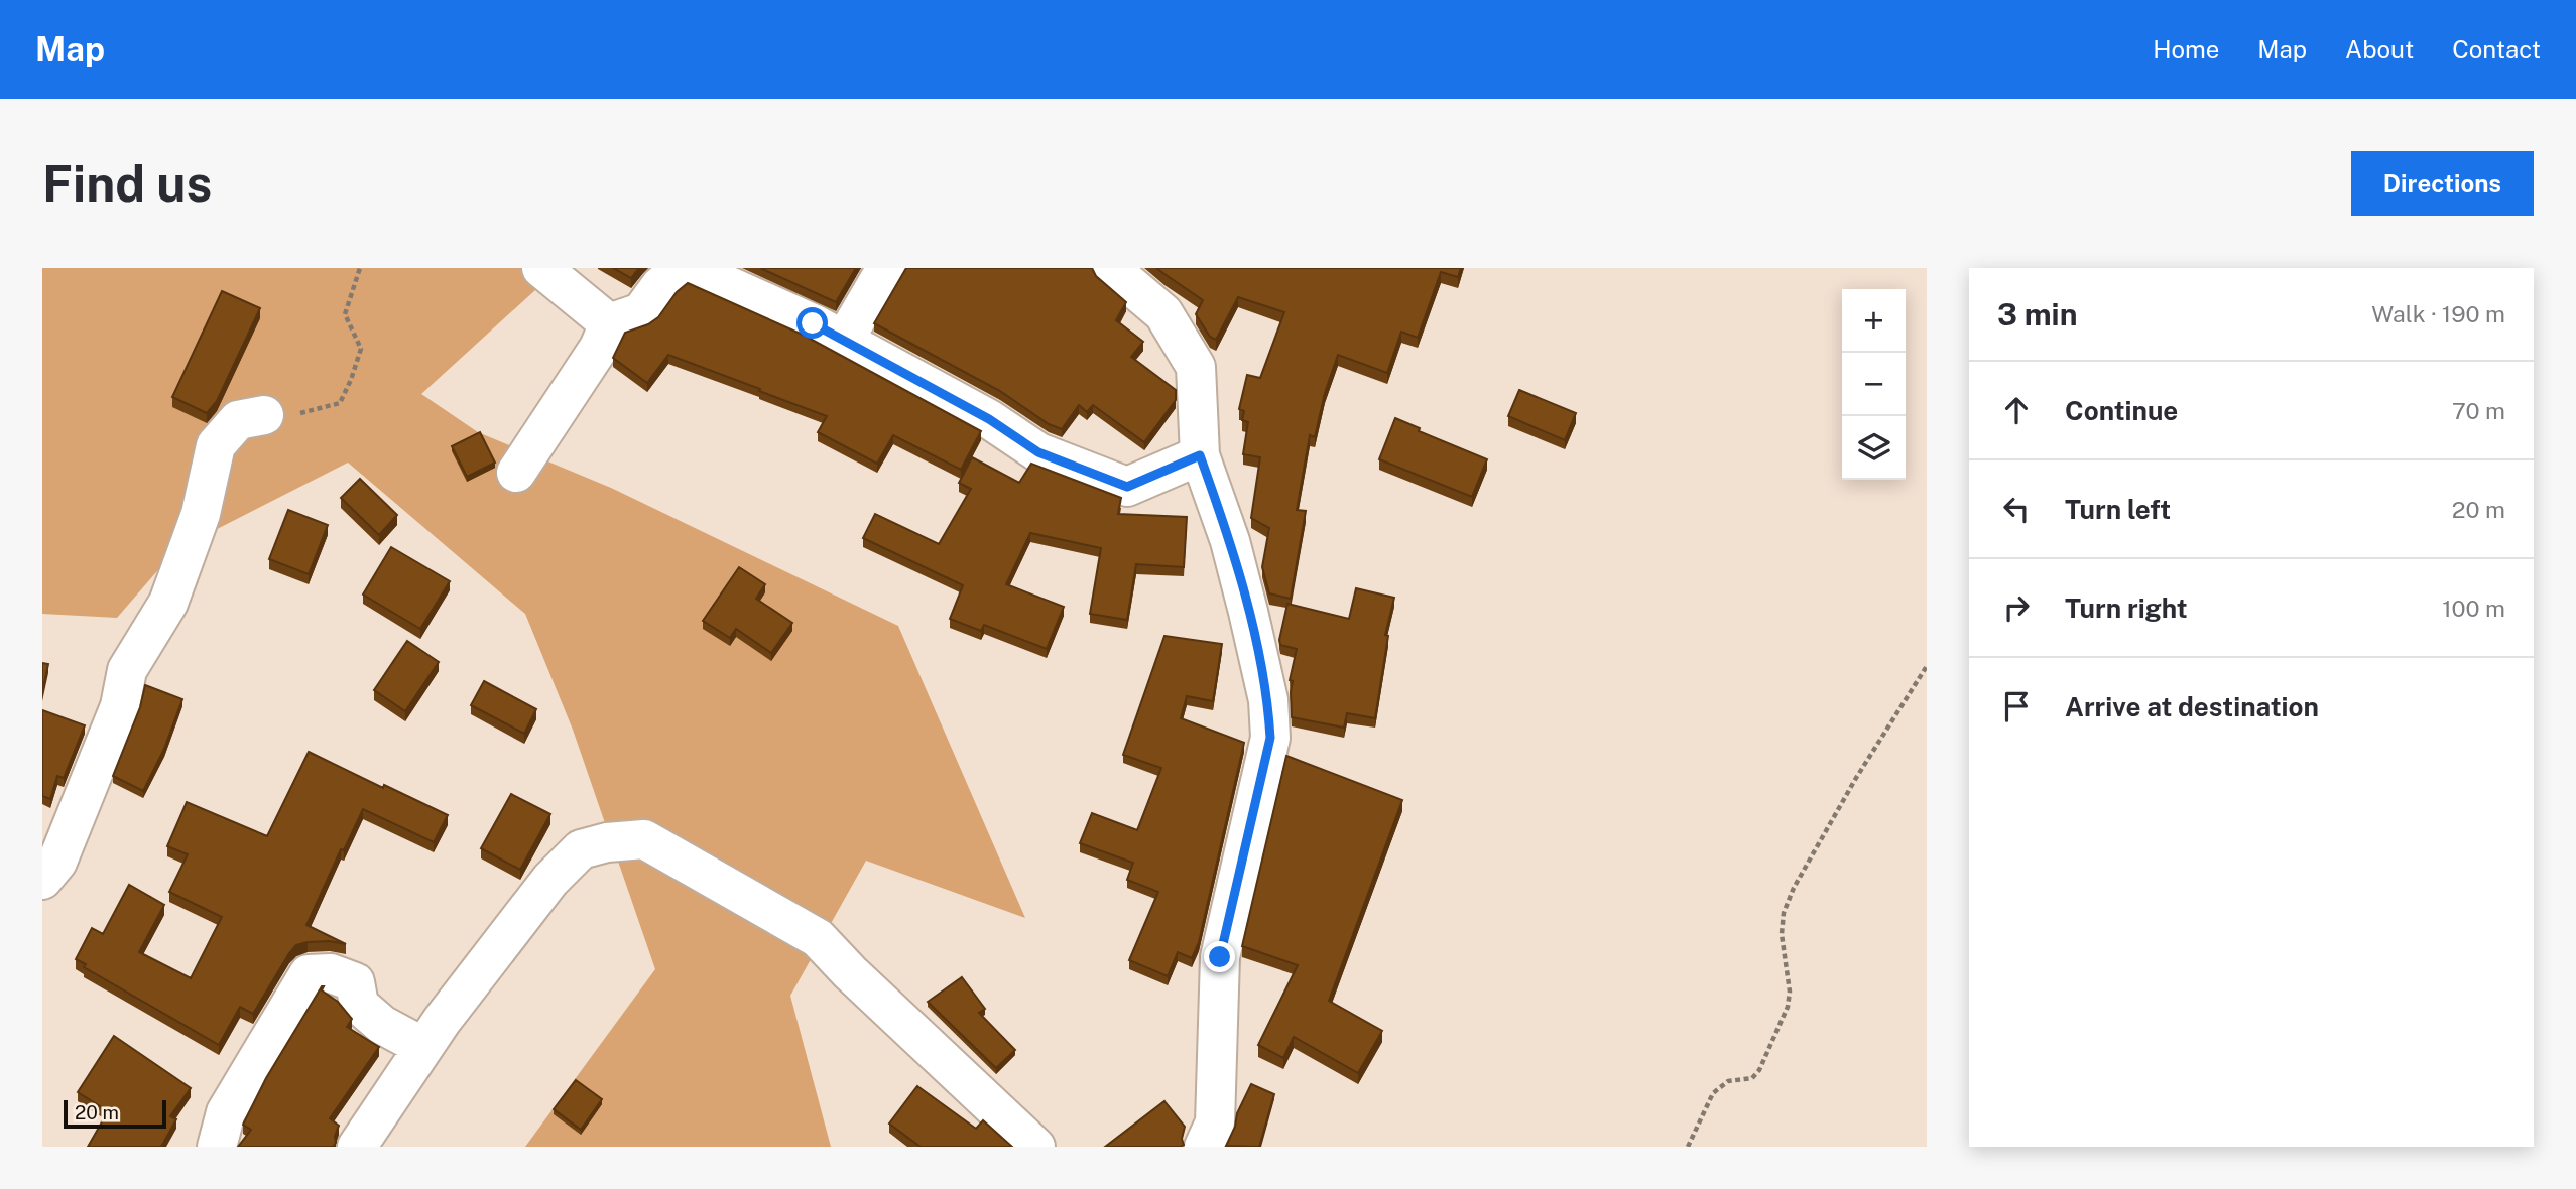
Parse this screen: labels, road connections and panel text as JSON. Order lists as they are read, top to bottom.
{
  "scale_bar": "20 m",
  "page": {
    "header": "Map",
    "nav": [
      "Home",
      "Map",
      "About",
      "Contact"
    ],
    "buttons": "Directions",
    "title": "Find us",
    "heading": ["3 min", "Walk · 190 m"],
    "map_buttons": ["+", "−"],
    "list": [
      ["Continue", "70 m"],
      ["Turn left", "20 m"],
      ["Turn right", "100 m"],
      "Arrive at destination"
    ],
    "scale": "20 m"
  }
}
